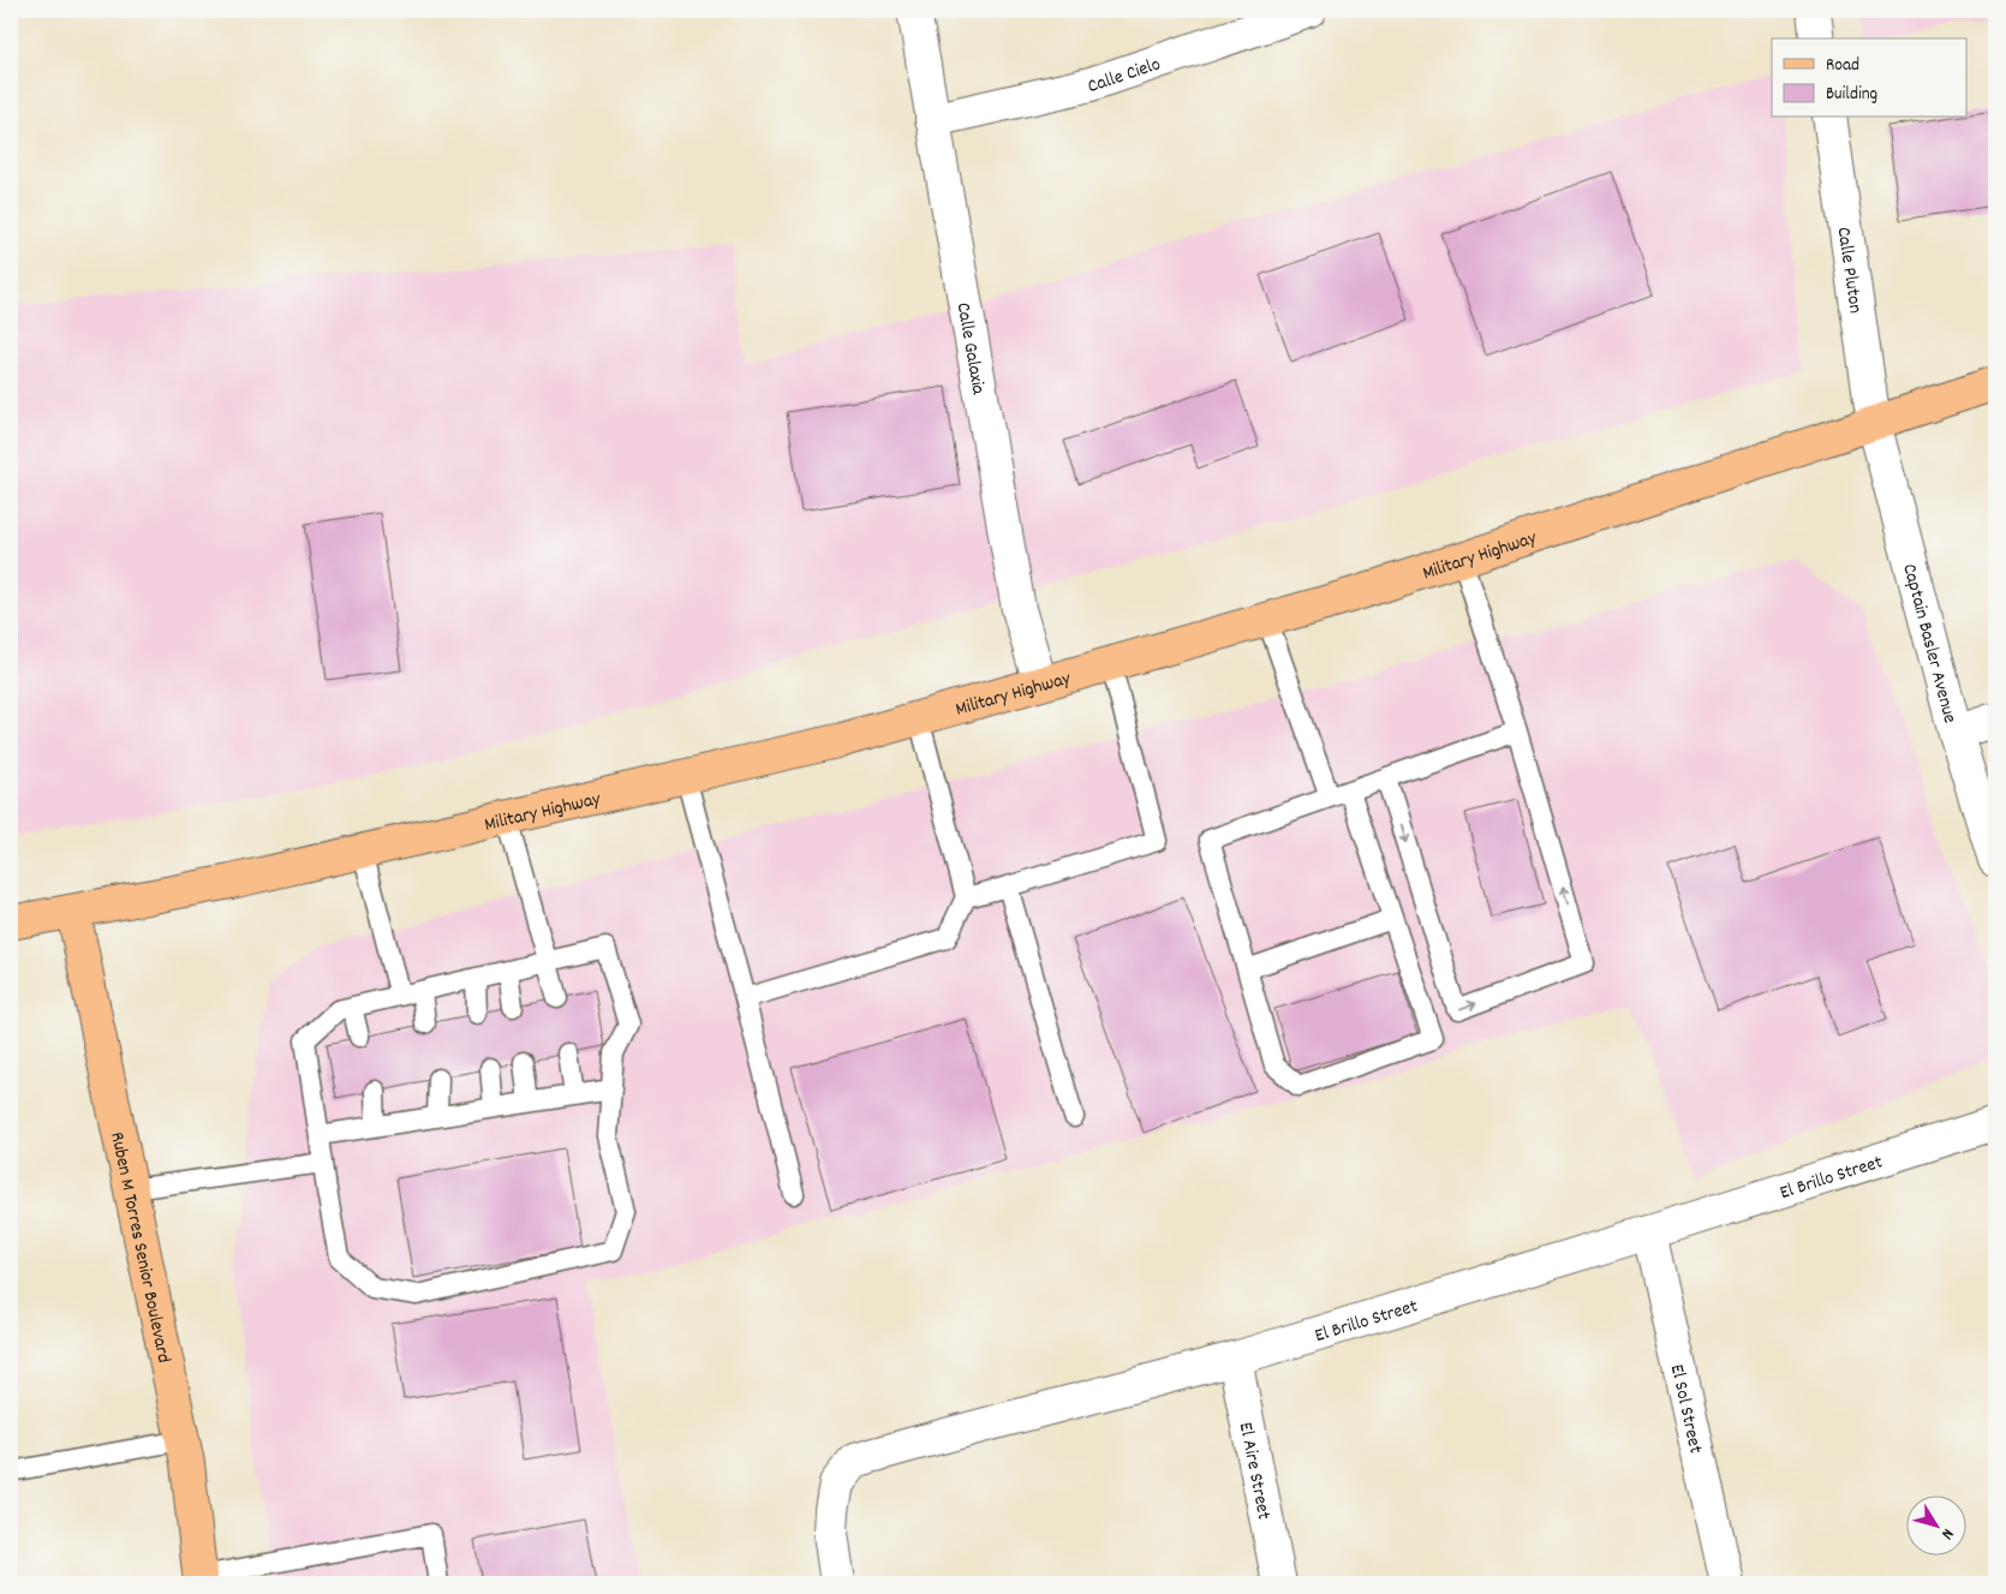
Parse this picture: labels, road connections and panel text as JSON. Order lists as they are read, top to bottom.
{
  "streets": {
    "main road": ["Military Highway", "Ruben M Torres Senior Boulevard"],
    "street": [
      "Calle Cielo",
      "Calle Pluton",
      "Calle Galaxia",
      "Captain Basler Avenue",
      "El Brillo Street",
      "El Sol Street",
      "El Aire Street"
    ]
  },
  "crossings": [
    ["Calle Cielo", "Calle Galaxia"],
    ["Calle Pluton", "Military Highway"],
    ["Calle Pluton", "Captain Basler Avenue"],
    ["Calle Galaxia", "Military Highway"],
    ["Military Highway", "Captain Basler Avenue"],
    ["Military Highway", "Ruben M Torres Senior Boulevard"],
    ["El Brillo Street", "El Sol Street"],
    ["El Brillo Street", "El Aire Street"]
  ],
  "legend": ["Road", "Building"],
  "north": "bottom right"
}
